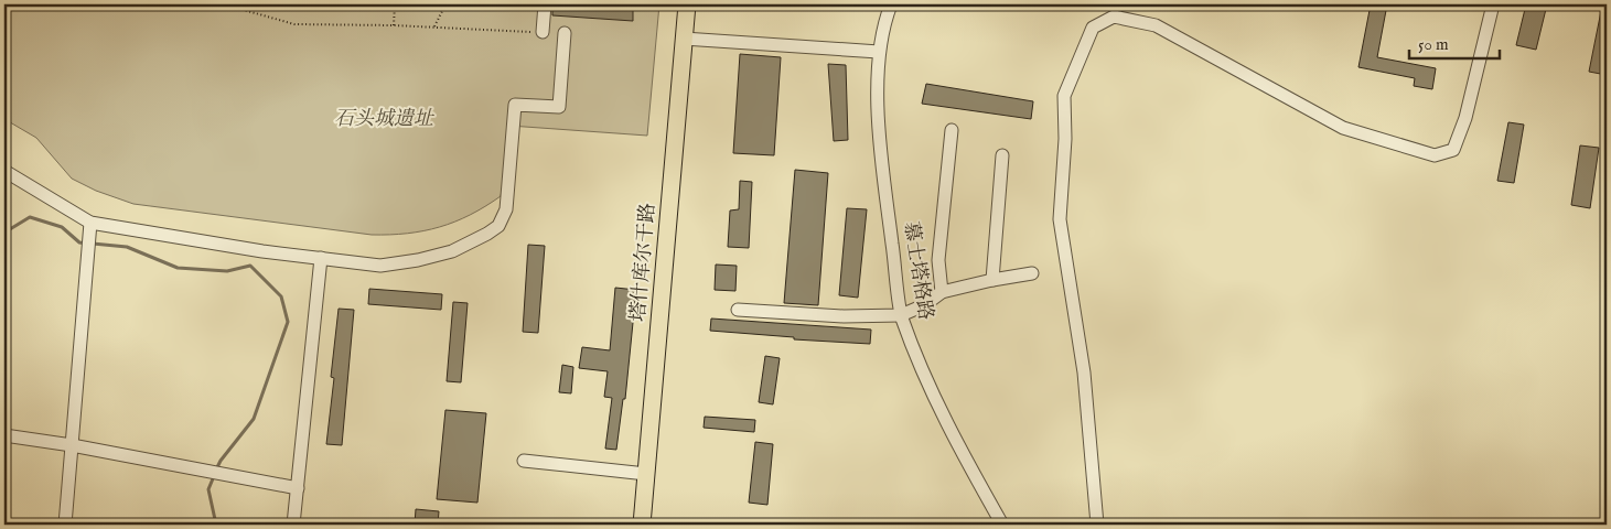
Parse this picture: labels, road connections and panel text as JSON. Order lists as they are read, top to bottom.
{
  "streets": {
    "main road": ["塔什库尔干路"],
    "street": ["慕士塔格路"]
  },
  "parks": ["石头城遗址"],
  "scale_bar": "50 m"
}
